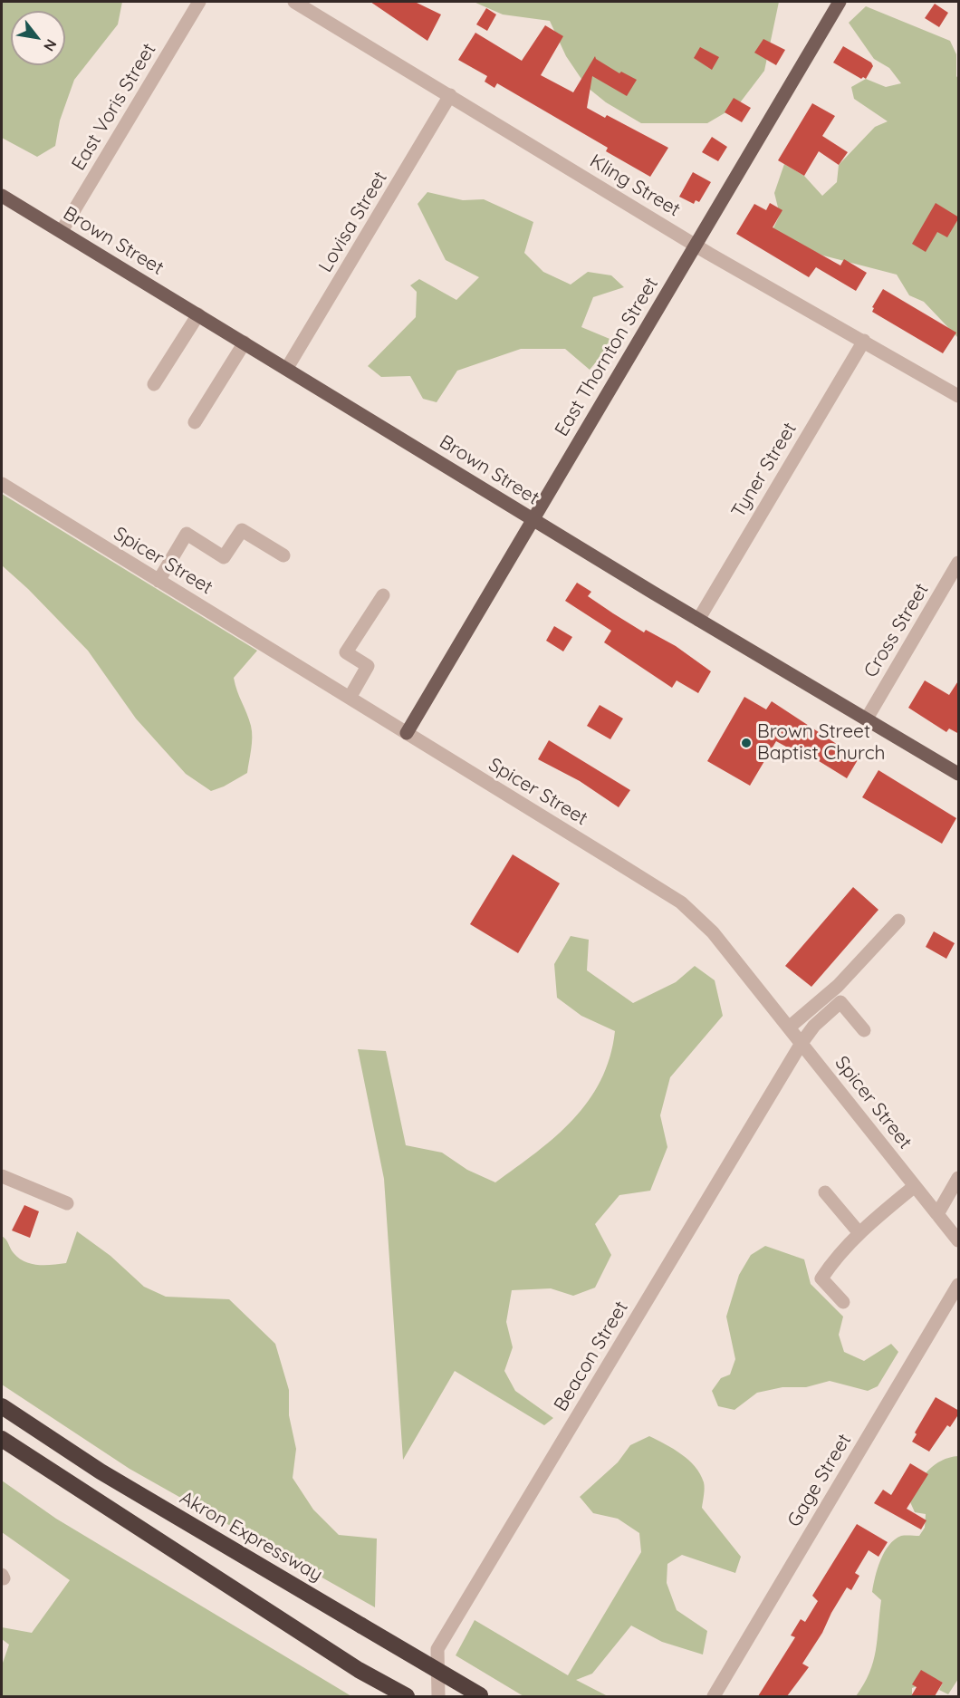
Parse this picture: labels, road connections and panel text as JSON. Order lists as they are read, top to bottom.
{
  "streets": {
    "highway": ["Akron Expressway"],
    "main road": ["Brown Street", "East Thornton Street"],
    "street": [
      "East Voris Street",
      "Kling Street",
      "Lovisa Street",
      "Tyner Street",
      "Spicer Street",
      "Cross Street",
      "Beacon Street",
      "Gage Street"
    ]
  },
  "crossings": [
    ["East Voris Street", "Brown Street"],
    ["Kling Street", "Lovisa Street"],
    ["Kling Street", "East Thornton Street"],
    ["Kling Street", "Tyner Street"],
    ["Lovisa Street", "Brown Street"],
    ["Brown Street", "East Thornton Street"],
    ["Brown Street", "Tyner Street"],
    ["Brown Street", "Cross Street"],
    ["East Thornton Street", "Spicer Street"],
    ["Spicer Street", "Beacon Street"]
  ],
  "places": ["Brown Street Baptist Church"],
  "north": "bottom right"
}
